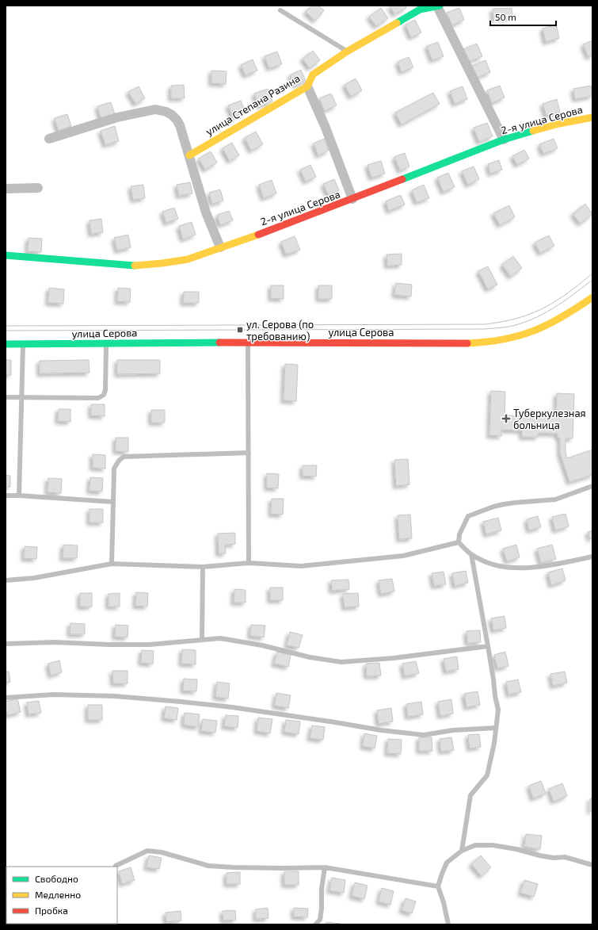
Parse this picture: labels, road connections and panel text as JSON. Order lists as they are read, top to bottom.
{
  "streets": {
    "street": ["улица Степана Разина", "2-я улица Серова", "улица Серова"]
  },
  "places": {
    "transit": ["ул. Серова (по требованию)"],
    "health": ["Туберкулезная больница"]
  },
  "legend": ["Свободно", "Медленно", "Пробка"],
  "scale_bar": "50 m"
}
